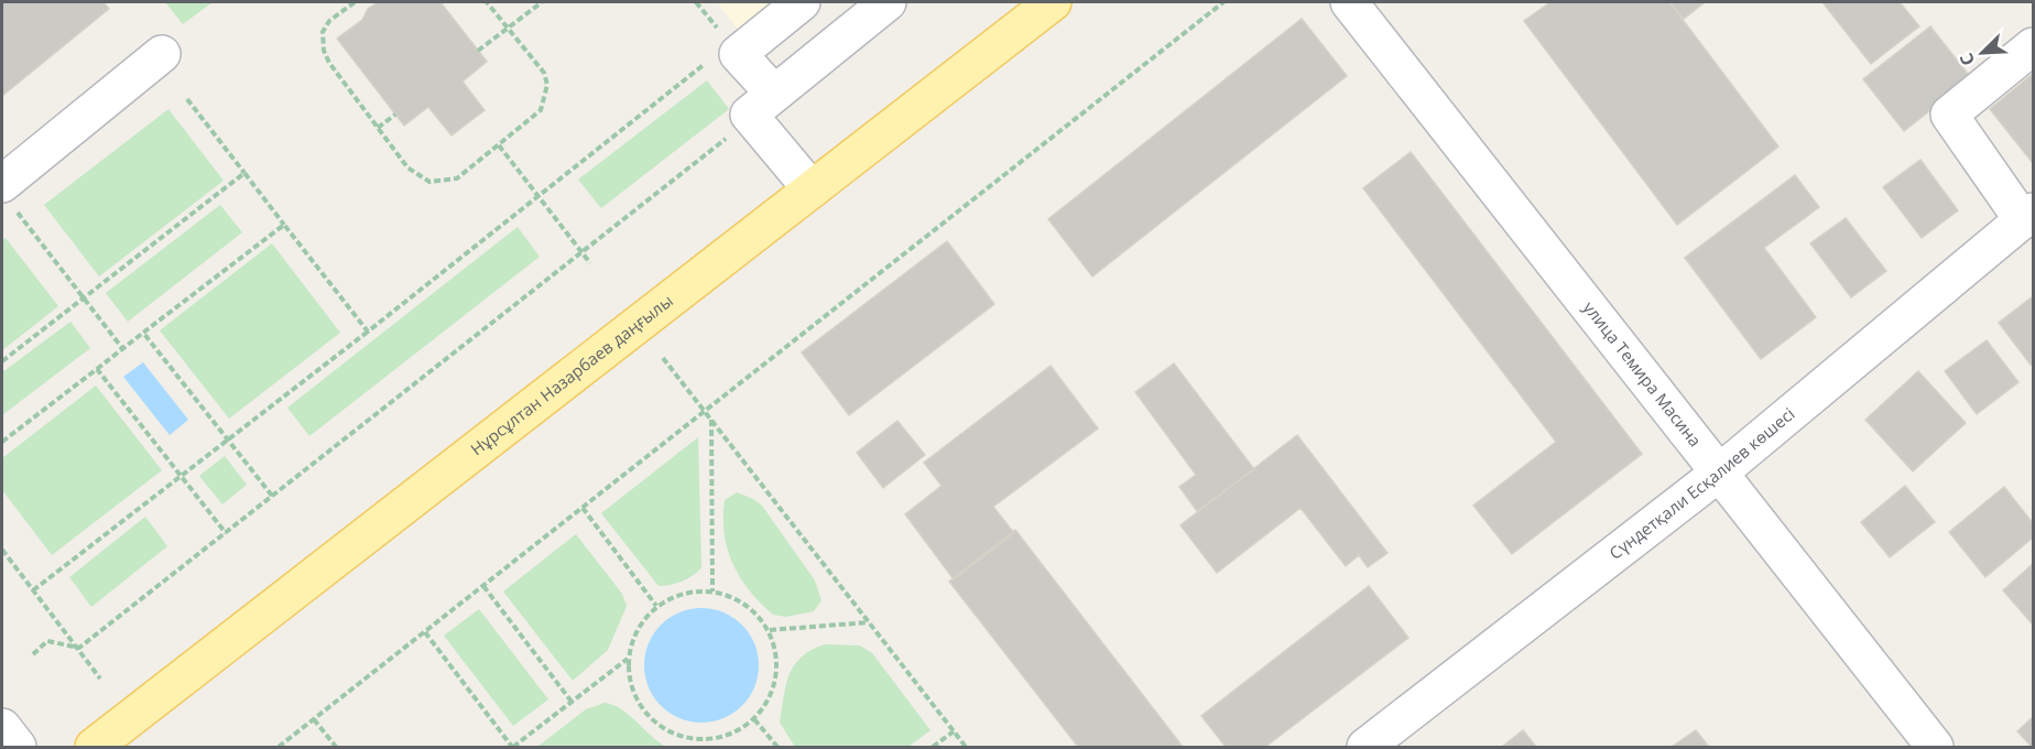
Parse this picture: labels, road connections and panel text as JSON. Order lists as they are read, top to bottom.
{
  "streets": {
    "main road": ["Нұрсұлтан Назарбаев даңғылы"],
    "street": ["улица Темира Масина", "Сүндетқали Есқалиев көшесі"]
  },
  "crossings": [
    ["улица Темира Масина", "Сүндетқали Есқалиев көшесі"]
  ],
  "north": "bottom left"
}
